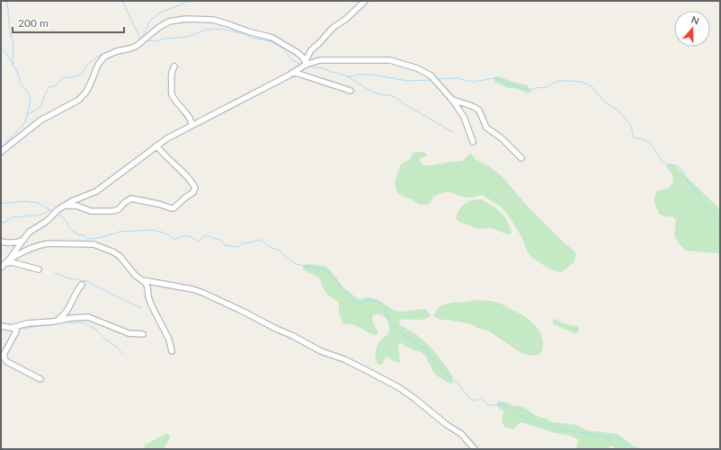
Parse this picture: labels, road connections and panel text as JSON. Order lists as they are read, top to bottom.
{
  "scale_bar": "200 m",
  "north": "top"
}
